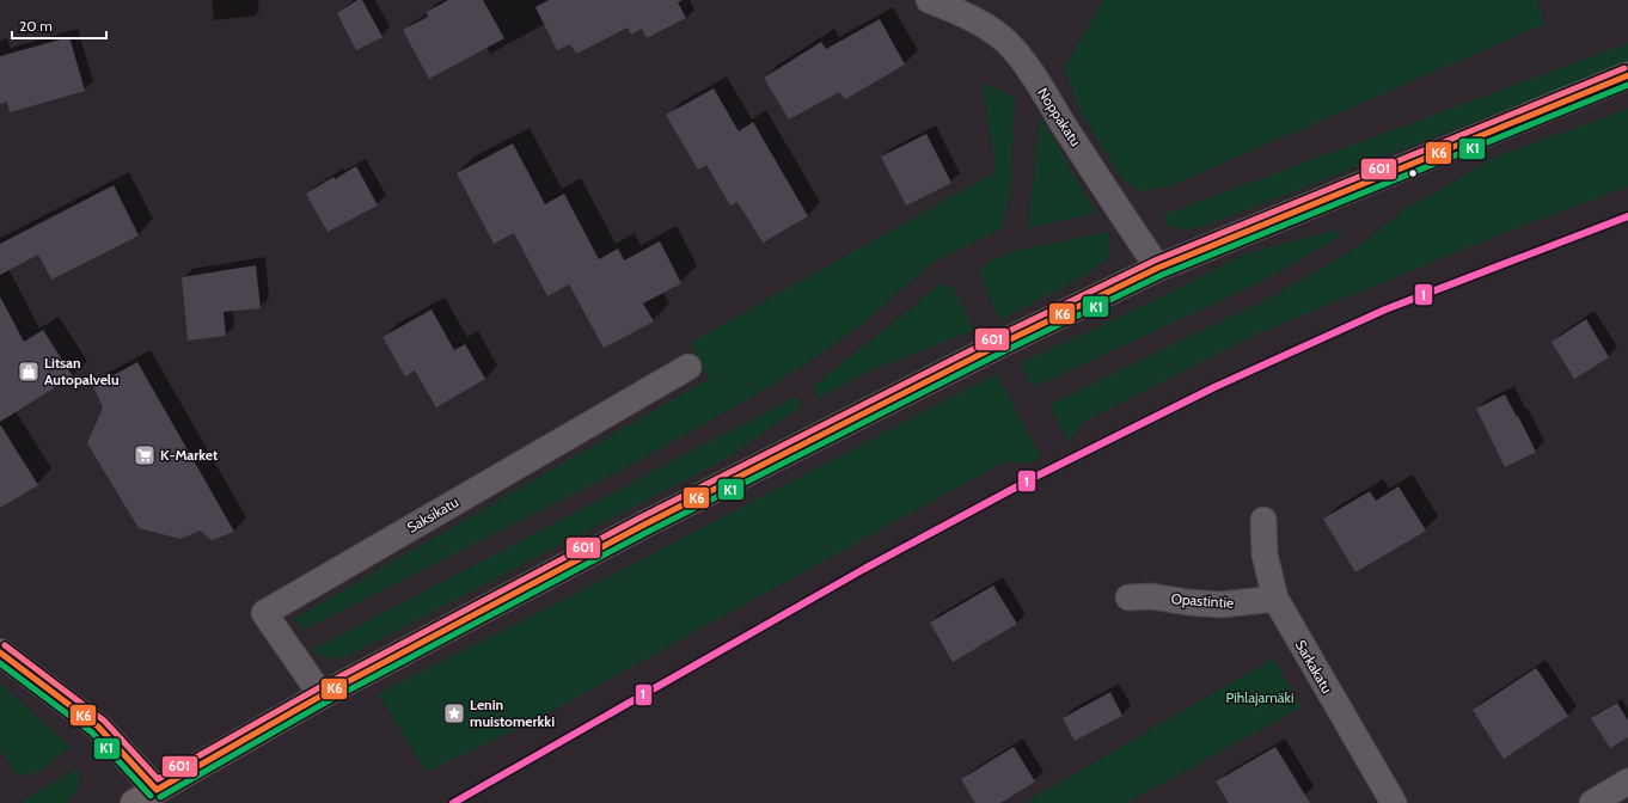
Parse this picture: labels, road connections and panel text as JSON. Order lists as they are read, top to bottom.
{
  "streets": {
    "street": [
      "Noppakatu",
      "Saksikatu",
      "Opastintie",
      "Sarkakatu"
    ]
  },
  "crossings": [
    ["Opastintie", "Sarkakatu"]
  ],
  "parks": ["Pihlajamäki"],
  "places": {
    "shop": ["Litsan Autopalvelu"],
    "supermarket": ["K-Market"],
    "place": ["Lenin muistomerkki"]
  },
  "lines": [
    "transit line 601",
    "transit line K6",
    "transit line K1",
    "transit line 1"
  ],
  "scale_bar": "20 m"
}
